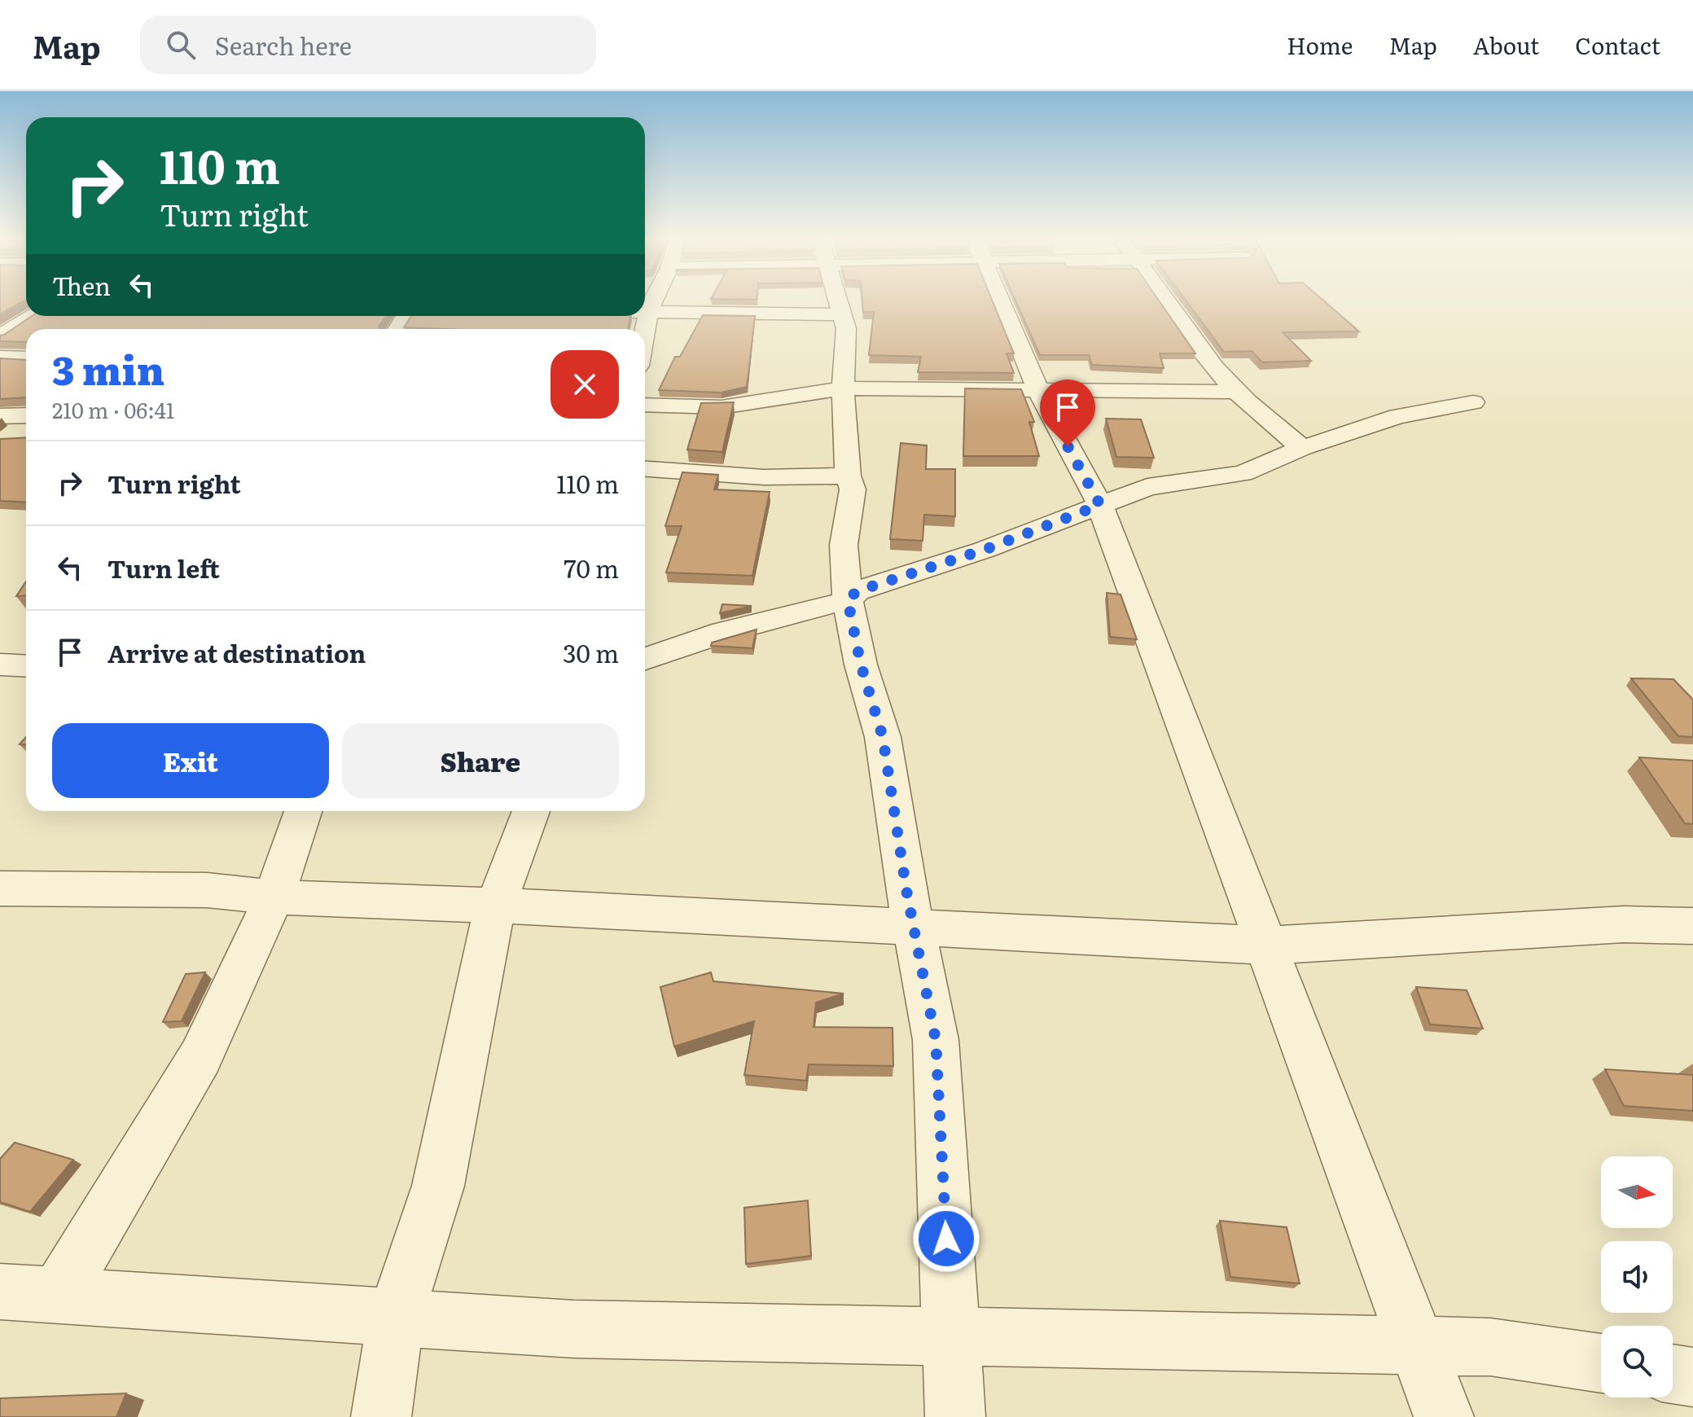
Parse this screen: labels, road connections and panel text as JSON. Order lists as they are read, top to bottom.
{
  "north": "right",
  "page": {
    "header": "Map",
    "search": "Search here",
    "nav": [
      "Home",
      "Map",
      "About",
      "Contact"
    ],
    "turn": ["110 m", "Turn right"],
    "then": "Then",
    "heading": ["3 min", "210 m · 06:41"],
    "list": [
      {
        "name": "Turn right",
        "value": "110 m"
      },
      {
        "name": "Turn left",
        "value": "70 m"
      },
      {
        "name": "Arrive at destination",
        "value": "30 m"
      }
    ],
    "buttons": ["Exit", "Share"]
  }
}
